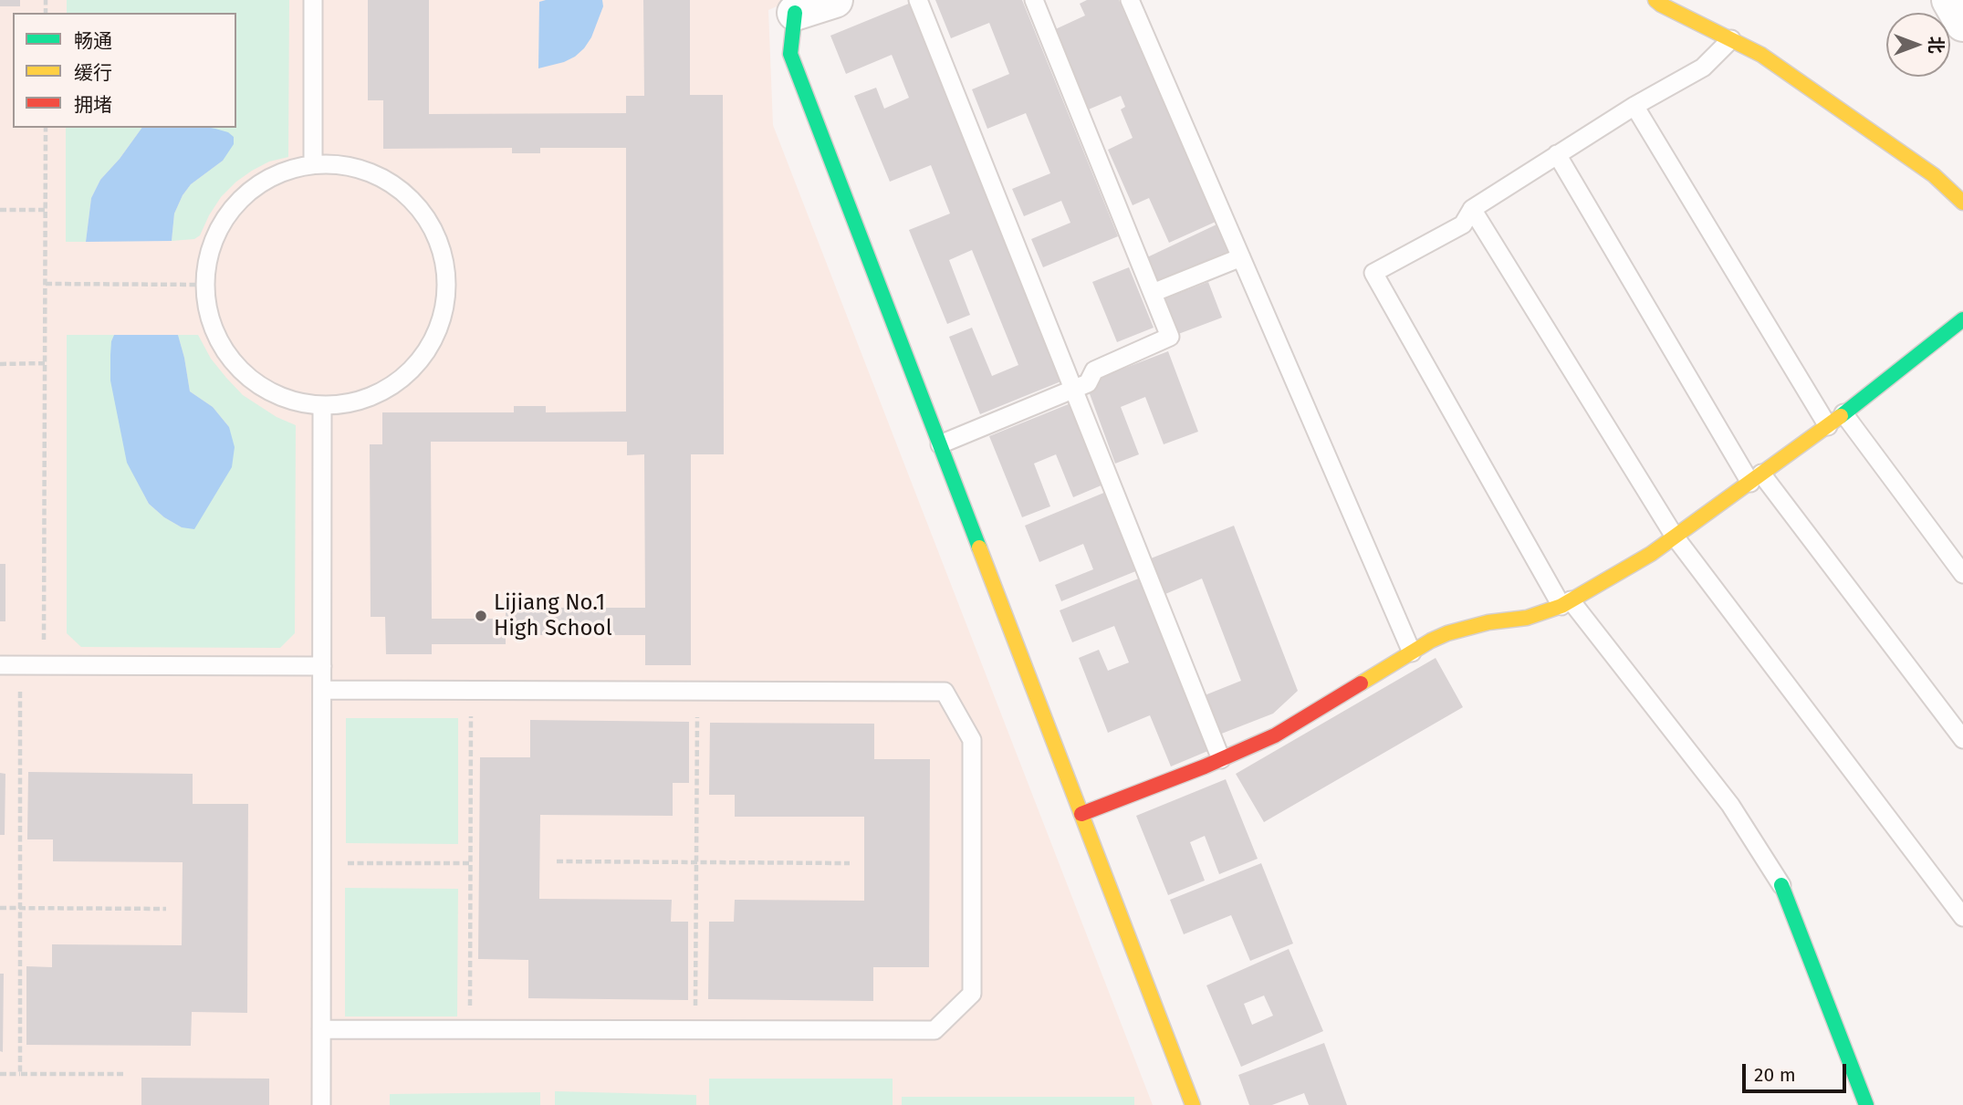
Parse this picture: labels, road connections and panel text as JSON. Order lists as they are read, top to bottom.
{
  "places": ["Lijiang No.1 High School"],
  "legend": ["畅通", "缓行", "拥堵"],
  "scale_bar": "20 m",
  "north": "right"
}
